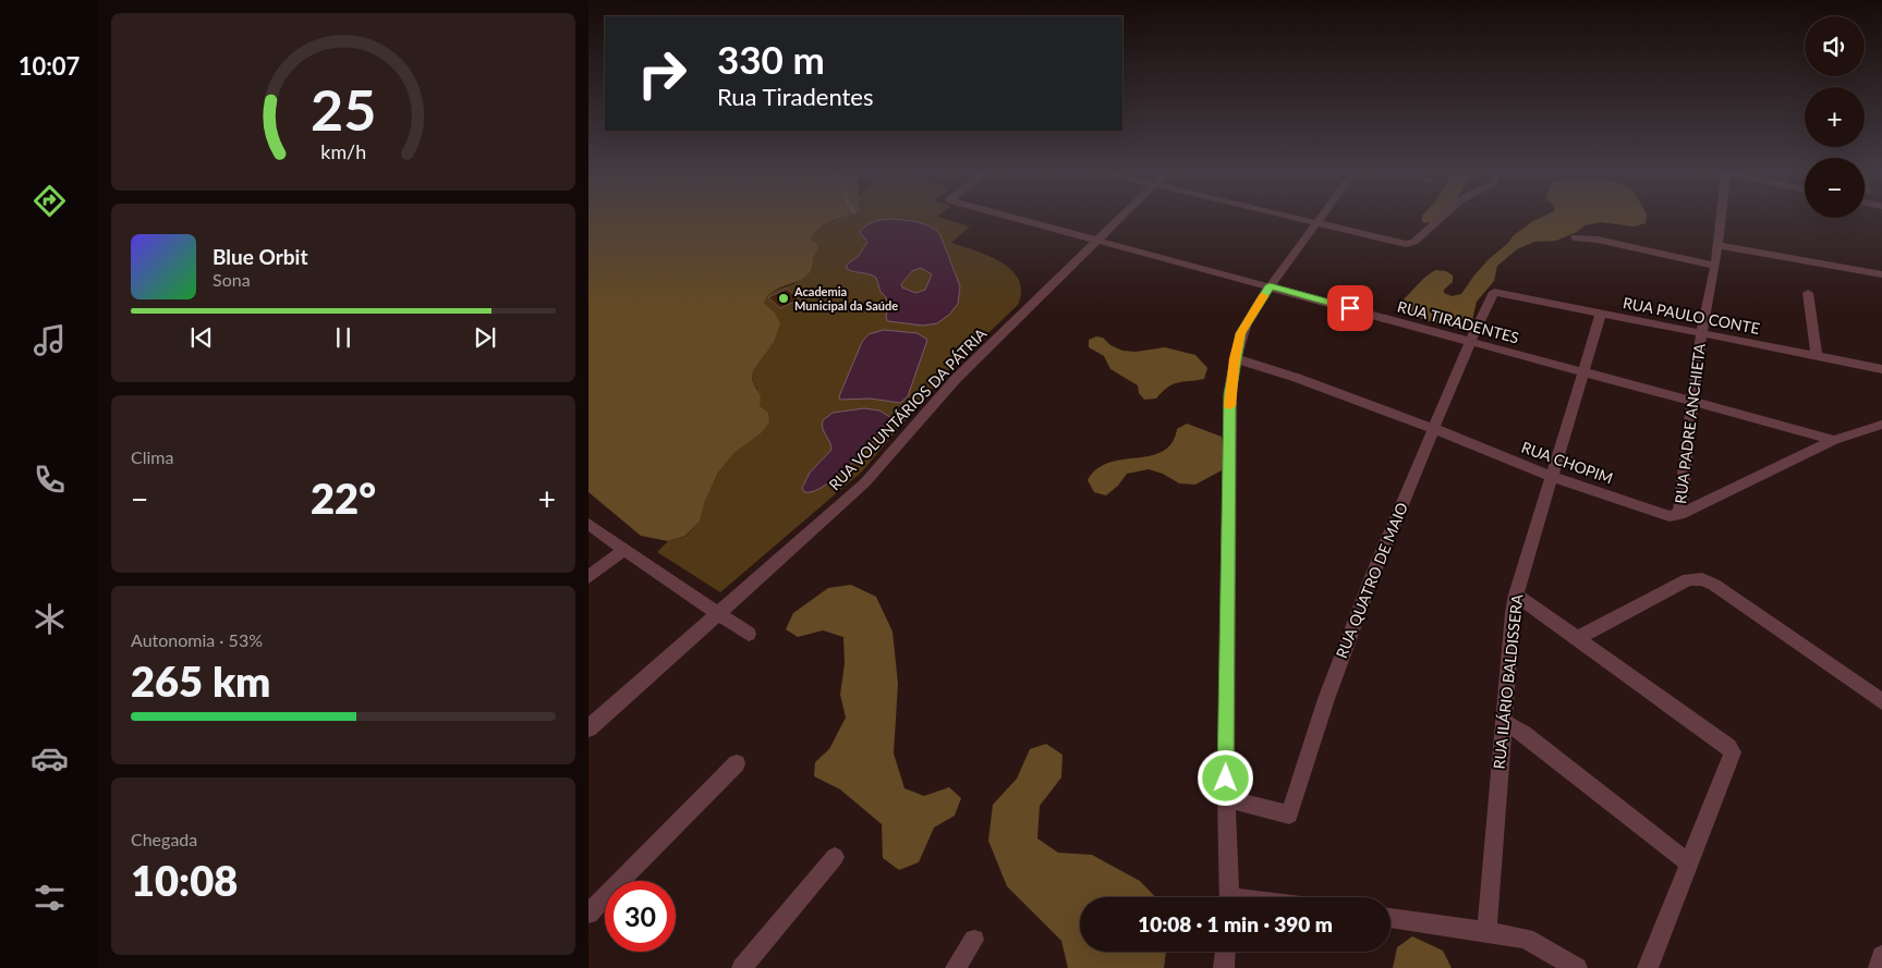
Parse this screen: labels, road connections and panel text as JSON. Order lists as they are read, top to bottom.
{
  "streets": {
    "street": [
      "RUA PAULO CONTE",
      "RUA TIRADENTES",
      "RUA VOLUNTÁRIOS DA PÁTRIA",
      "RUA PADRE ANCHIETA",
      "RUA CHOPIM",
      "RUA QUATRO DE MAIO",
      "RUA ILÁRIO BALDISSERA"
    ]
  },
  "crossings": [
    ["RUA PAULO CONTE", "RUA PADRE ANCHIETA"],
    ["RUA PAULO CONTE", "RUA QUATRO DE MAIO"],
    ["RUA PAULO CONTE", "RUA ILÁRIO BALDISSERA"],
    ["RUA TIRADENTES", "RUA VOLUNTÁRIOS DA PÁTRIA"],
    ["RUA TIRADENTES", "RUA PADRE ANCHIETA"],
    ["RUA TIRADENTES", "RUA QUATRO DE MAIO"],
    ["RUA TIRADENTES", "RUA ILÁRIO BALDISSERA"],
    ["RUA PADRE ANCHIETA", "RUA CHOPIM"],
    ["RUA CHOPIM", "RUA QUATRO DE MAIO"],
    ["RUA CHOPIM", "RUA ILÁRIO BALDISSERA"]
  ],
  "places": ["Academia Municipal da Saúde"],
  "page": {
    "tabs": "10:07",
    "map_buttons": ["+", "−"],
    "turn": ["330 m", "Rua Tiradentes"],
    "song": ["Blue Orbit", "Sona"],
    "tile": [
      "Clima",
      ["Autonomia · 53%", "265 km"],
      ["Chegada", "10:08"]
    ],
    "heat": ["−", "22°", "+"],
    "limit": "30",
    "trip": "10:08 · 1 min · 390 m",
    "gauge": ["25", "km/h"]
  }
}
